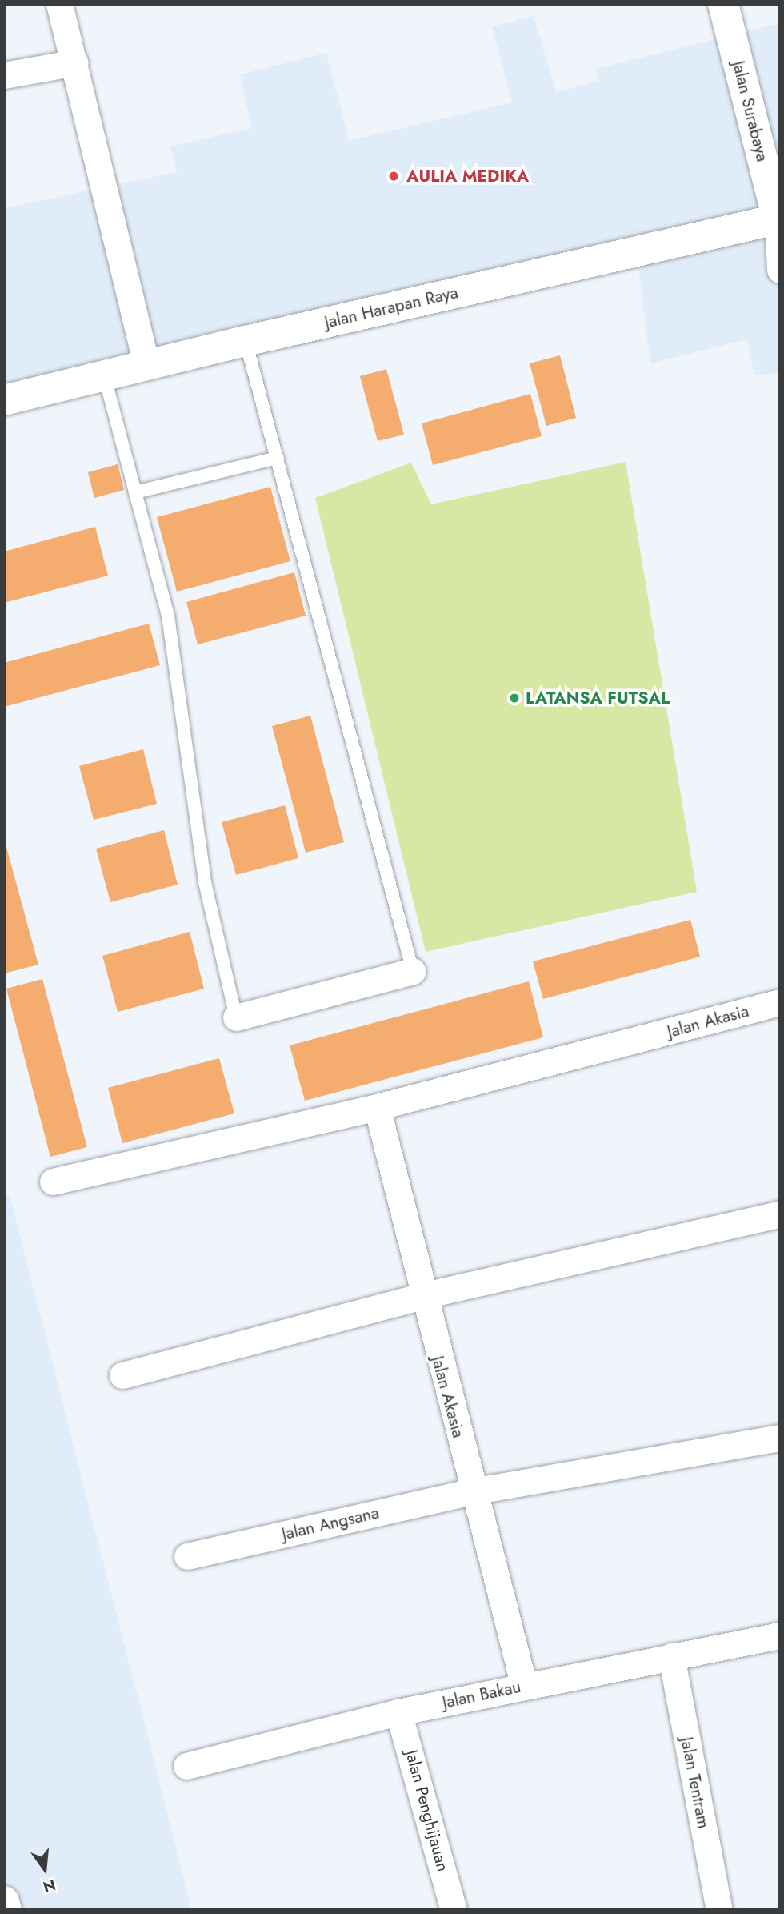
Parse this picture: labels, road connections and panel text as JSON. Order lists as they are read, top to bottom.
{
  "streets": {
    "main road": ["Jalan Surabaya", "Jalan Harapan Raya"],
    "street": [
      "Jalan Akasia",
      "Jalan Angsana",
      "Jalan Bakau",
      "Jalan Tentram",
      "Jalan Penghijauan"
    ]
  },
  "crossings": [
    ["Jalan Surabaya", "Jalan Harapan Raya"],
    ["Jalan Akasia", "Jalan Angsana"],
    ["Jalan Akasia", "Jalan Bakau"],
    ["Jalan Bakau", "Jalan Tentram"],
    ["Jalan Bakau", "Jalan Penghijauan"]
  ],
  "places": ["AULIA MEDIKA", "LATANSA FUTSAL"],
  "north": "bottom"
}
